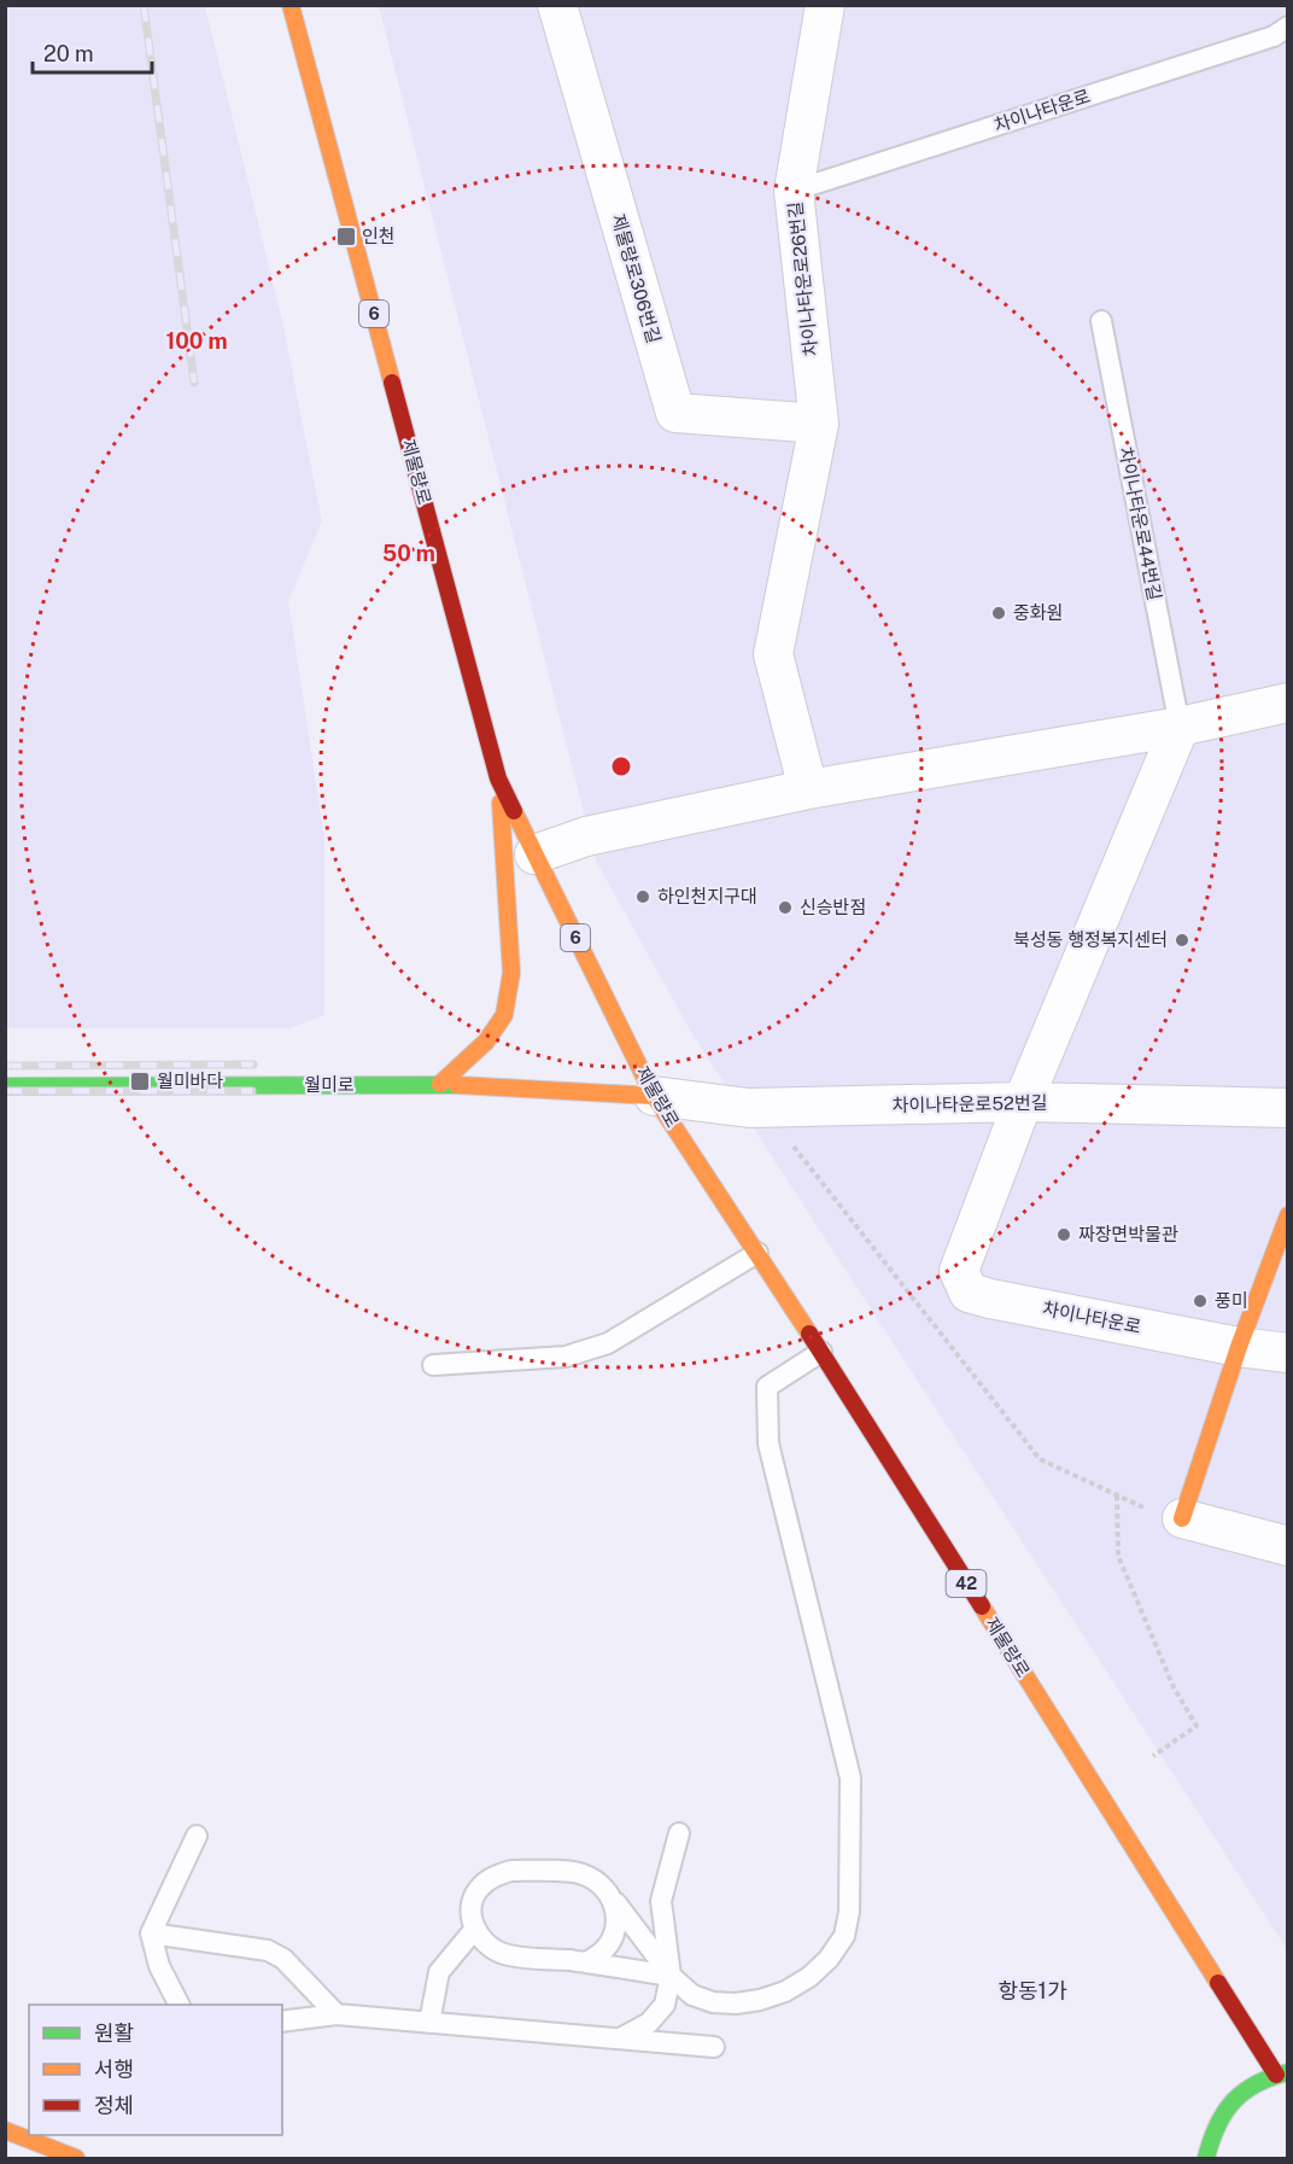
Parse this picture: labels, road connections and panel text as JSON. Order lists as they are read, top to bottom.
{
  "streets": {
    "main road": [
      "6",
      "제물량로",
      "월미로",
      "42"
    ],
    "street": [
      "차이나타운로",
      "제물량로306번길",
      "차이나타운로26번길",
      "차이나타운로52번길"
    ],
    "lane": ["차이나타운로44번길"]
  },
  "crossings": [
    ["차이나타운로", "차이나타운로26번길"],
    ["차이나타운로", "차이나타운로52번길"],
    ["제물량로306번길", "차이나타운로26번길"],
    ["제물량로", "월미로"],
    ["제물량로", "차이나타운로52번길"],
    ["월미로", "차이나타운로52번길"]
  ],
  "districts": ["항동1가"],
  "places": {
    "transit": ["인천", "월미바다"],
    "other": [
      "중화원",
      "하인천지구대",
      "신승반점",
      "북성동 행정복지센터",
      "짜장면박물관",
      "풍미"
    ]
  },
  "legend": ["원활", "서행", "정체"],
  "scale_bar": "20 m",
  "rings": ["100 m", "50 m"]
}
